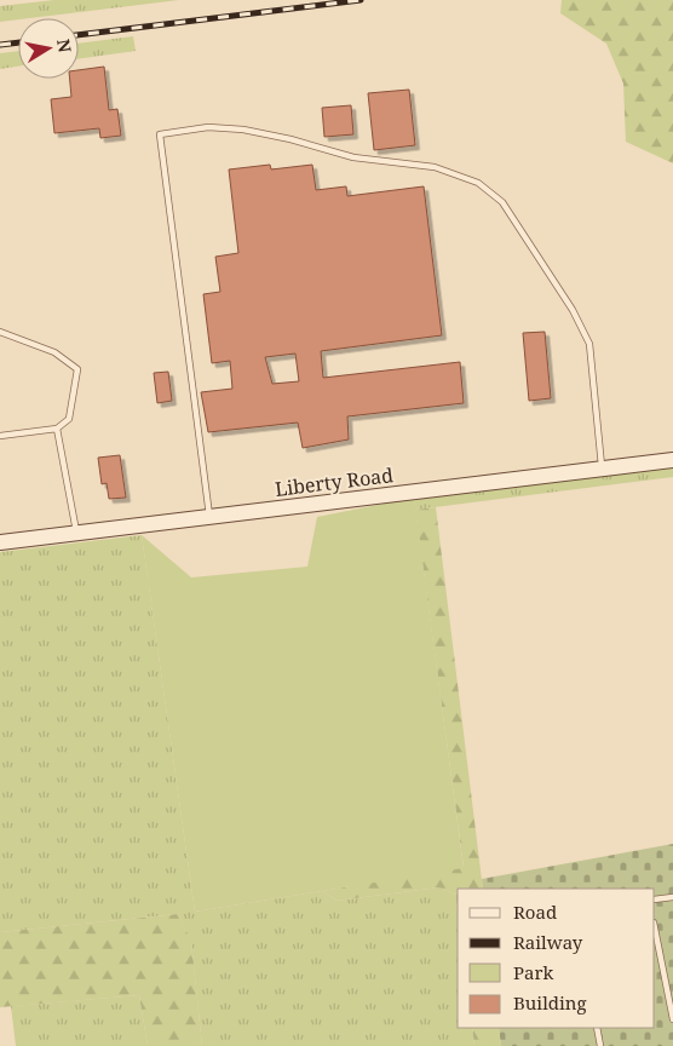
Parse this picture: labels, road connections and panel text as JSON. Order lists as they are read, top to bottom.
{
  "streets": {
    "street": ["Liberty Road"]
  },
  "legend": [
    "Road",
    "Railway",
    "Park",
    "Building"
  ],
  "north": "right"
}
